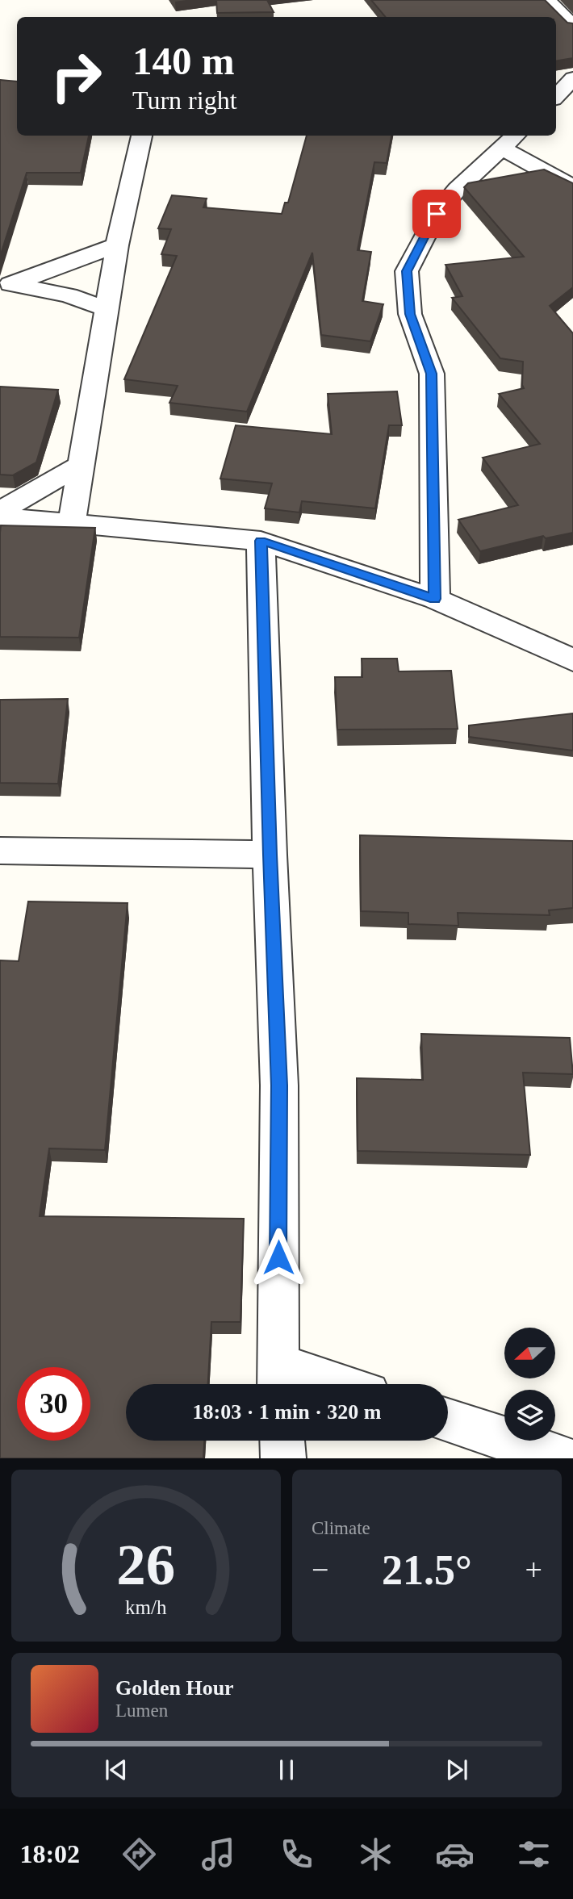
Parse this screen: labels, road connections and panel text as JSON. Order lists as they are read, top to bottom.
{
  "north": "left",
  "page": {
    "turn": ["140 m", "Turn right"],
    "limit": "30",
    "trip": "18:03 · 1 min · 320 m",
    "tile": "Climate",
    "heat": ["−", "21.5°", "+"],
    "song": ["Golden Hour", "Lumen"],
    "tabs": "18:02",
    "gauge": ["26", "km/h"]
  }
}
